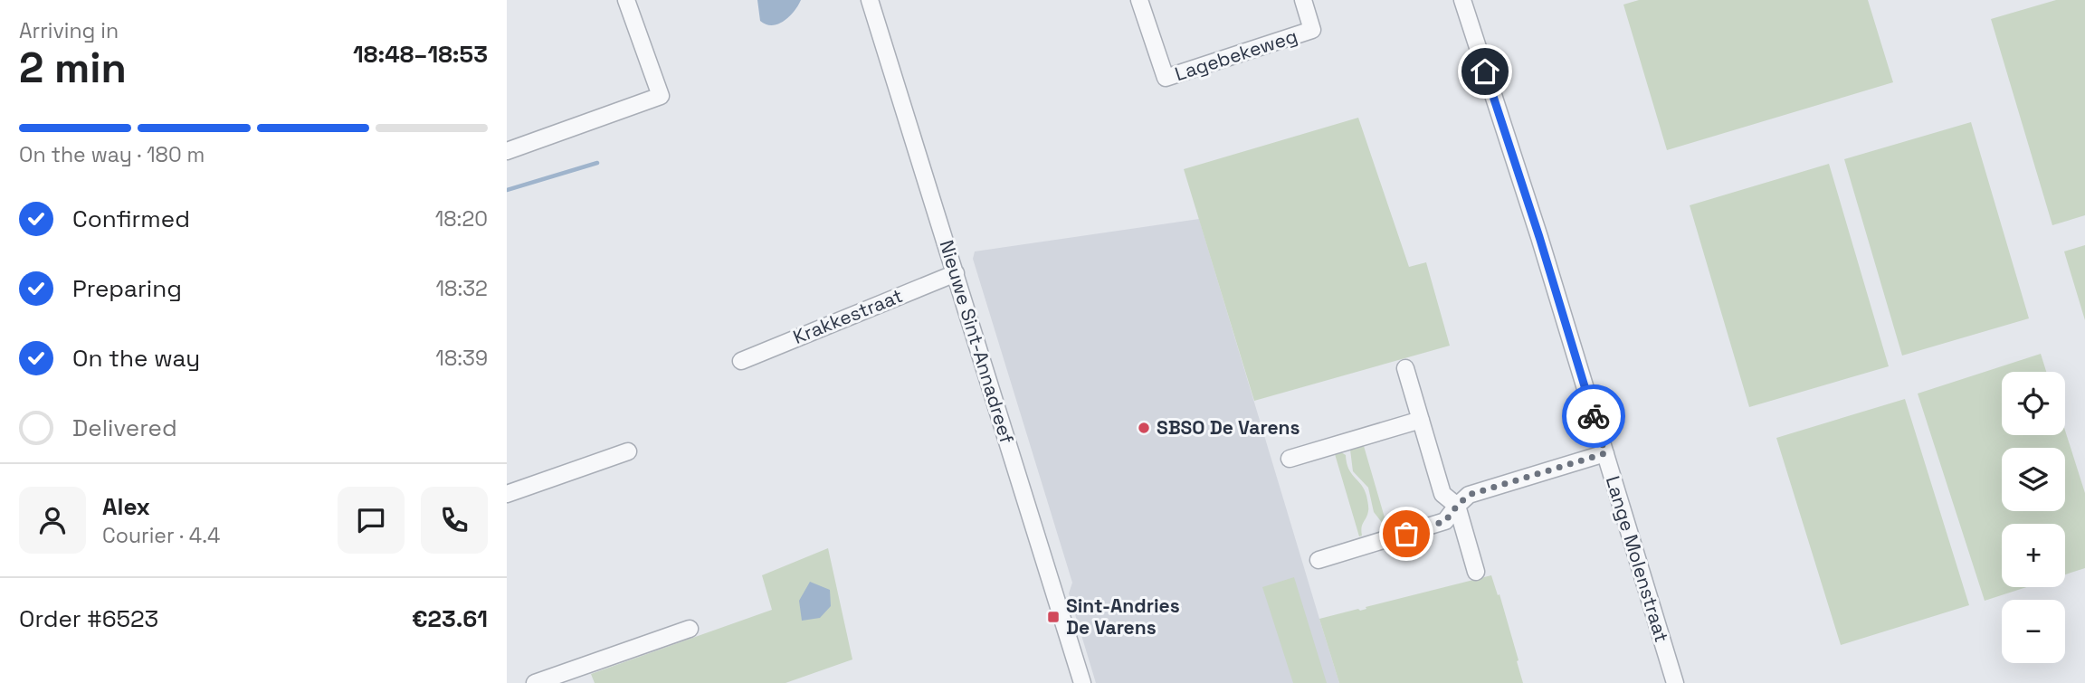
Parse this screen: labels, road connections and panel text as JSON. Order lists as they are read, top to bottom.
{
  "streets": {
    "street": [
      "Lagebekeweg",
      "Krakkestraat",
      "Nieuwe Sint-Annadreef",
      "Lange Molenstraat"
    ]
  },
  "crossings": [
    ["Krakkestraat", "Nieuwe Sint-Annadreef"]
  ],
  "places": {
    "other": ["SBSO De Varens"],
    "transit": ["Sint-Andries De Varens"]
  },
  "page": {
    "heading": ["2 min", "Arriving in", "18:48–18:53"],
    "panel": [
      "Alex",
      "Courier · 4.4",
      "Order #6523",
      "€23.61"
    ],
    "bar": "On the way · 180 m",
    "list": [
      ["Confirmed", "18:20"],
      ["Preparing", "18:32"],
      ["On the way", "18:39"],
      "Delivered"
    ],
    "map_buttons": ["+", "−"]
  }
}
